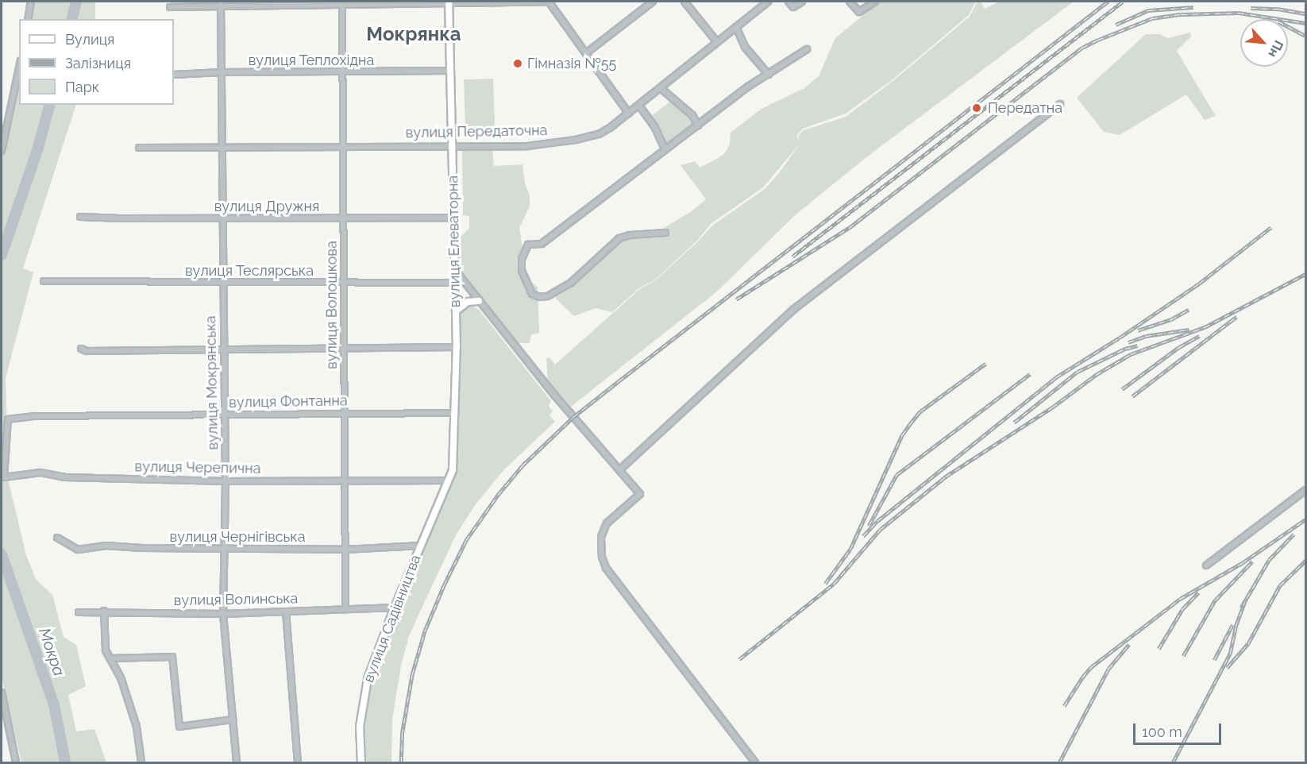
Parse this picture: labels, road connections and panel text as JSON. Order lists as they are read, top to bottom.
{
  "streets": {
    "street": [
      "вулиця Теплохідна",
      "вулиця Передаточна",
      "вулиця Дружня",
      "вулиця Елеваторна",
      "вулиця Теслярська",
      "вулиця Волошкова",
      "вулиця Мокрянська",
      "вулиця Фонтанна",
      "вулиця Черепична",
      "вулиця Чернігівська",
      "вулиця Волинська",
      "вулиця Садівництва"
    ]
  },
  "crossings": [
    ["вулиця Теплохідна", "вулиця Елеваторна"],
    ["вулиця Теплохідна", "вулиця Волошкова"],
    ["вулиця Теплохідна", "вулиця Мокрянська"],
    ["вулиця Передаточна", "вулиця Елеваторна"],
    ["вулиця Передаточна", "вулиця Волошкова"],
    ["вулиця Передаточна", "вулиця Мокрянська"],
    ["вулиця Дружня", "вулиця Елеваторна"],
    ["вулиця Дружня", "вулиця Волошкова"],
    ["вулиця Дружня", "вулиця Мокрянська"],
    ["вулиця Елеваторна", "вулиця Теслярська"],
    ["вулиця Елеваторна", "вулиця Фонтанна"],
    ["вулиця Елеваторна", "вулиця Черепична"],
    ["вулиця Елеваторна", "вулиця Садівництва"],
    ["вулиця Теслярська", "вулиця Волошкова"],
    ["вулиця Теслярська", "вулиця Мокрянська"],
    ["вулиця Волошкова", "вулиця Фонтанна"],
    ["вулиця Волошкова", "вулиця Черепична"],
    ["вулиця Волошкова", "вулиця Чернігівська"],
    ["вулиця Волошкова", "вулиця Волинська"],
    ["вулиця Мокрянська", "вулиця Фонтанна"],
    ["вулиця Мокрянська", "вулиця Черепична"],
    ["вулиця Мокрянська", "вулиця Чернігівська"],
    ["вулиця Мокрянська", "вулиця Волинська"],
    ["вулиця Фонтанна", "вулиця Черепична"],
    ["вулиця Черепична", "вулиця Садівництва"],
    ["вулиця Чернігівська", "вулиця Садівництва"],
    ["вулиця Волинська", "вулиця Садівництва"]
  ],
  "districts": ["Мокрянка"],
  "water": ["Мокра"],
  "places": ["Гімназія №55", "Передатна"],
  "legend": ["Вулиця", "Залізниця", "Парк"],
  "scale_bar": "100 m",
  "north": "bottom right"
}
